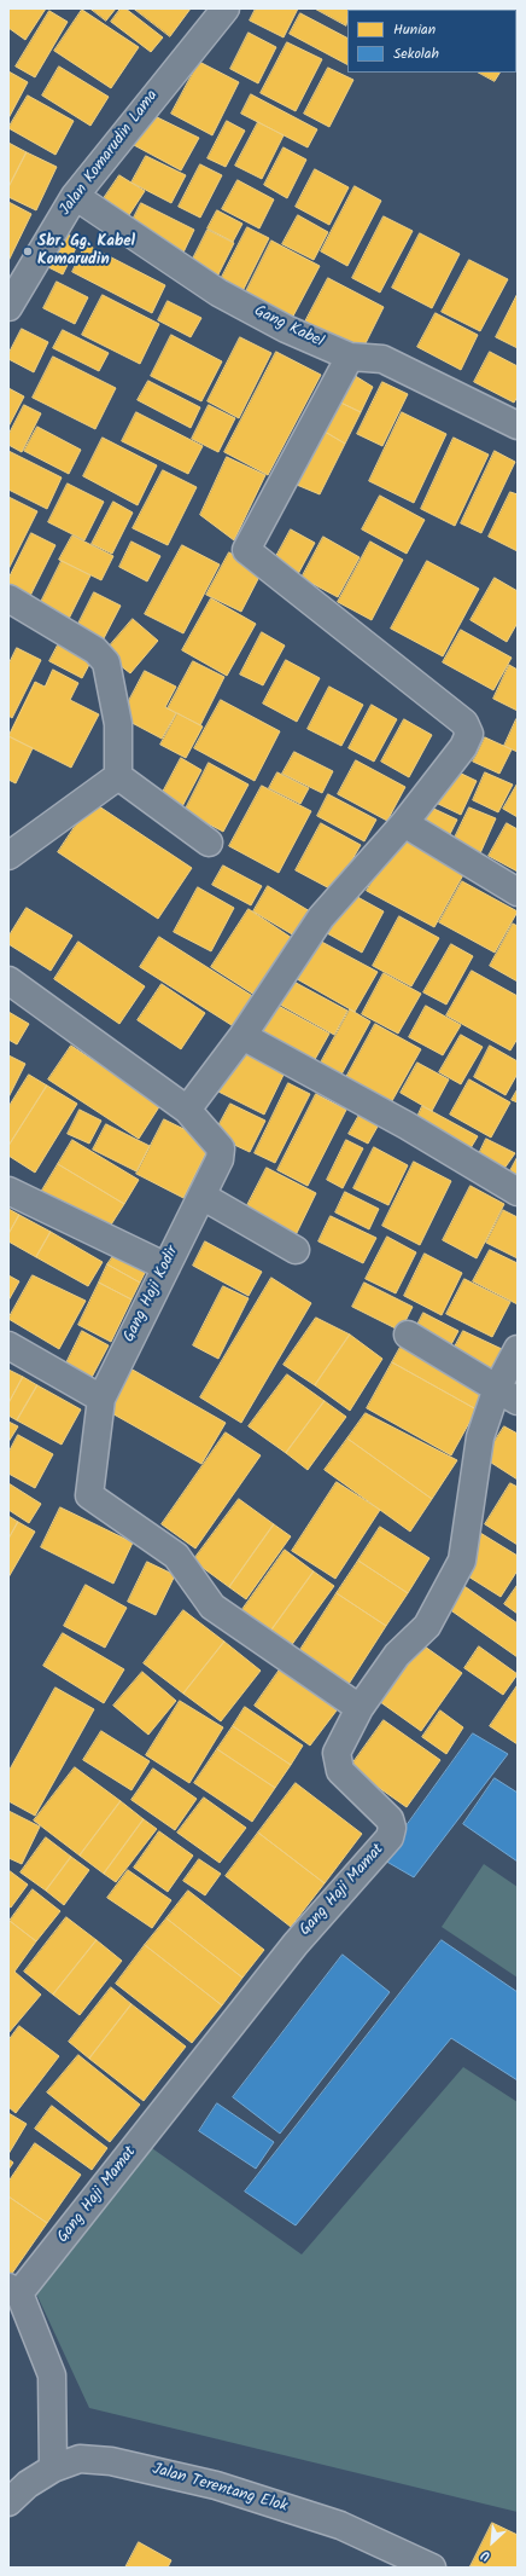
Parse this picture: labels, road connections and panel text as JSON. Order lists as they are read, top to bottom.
{
  "streets": {
    "street": [
      "Jalan Komarudin Lama",
      "Gang Kabel",
      "Gang Haji Kodir",
      "Gang Haji Mamat",
      "Jalan Terentang Elok"
    ]
  },
  "crossings": [
    ["Jalan Komarudin Lama", "Gang Kabel"],
    ["Gang Haji Kodir", "Gang Haji Mamat"]
  ],
  "places": ["Sbr. Gg. Kabel Komarudin"],
  "legend": ["Hunian", "Sekolah"],
  "north": "bottom left"
}
